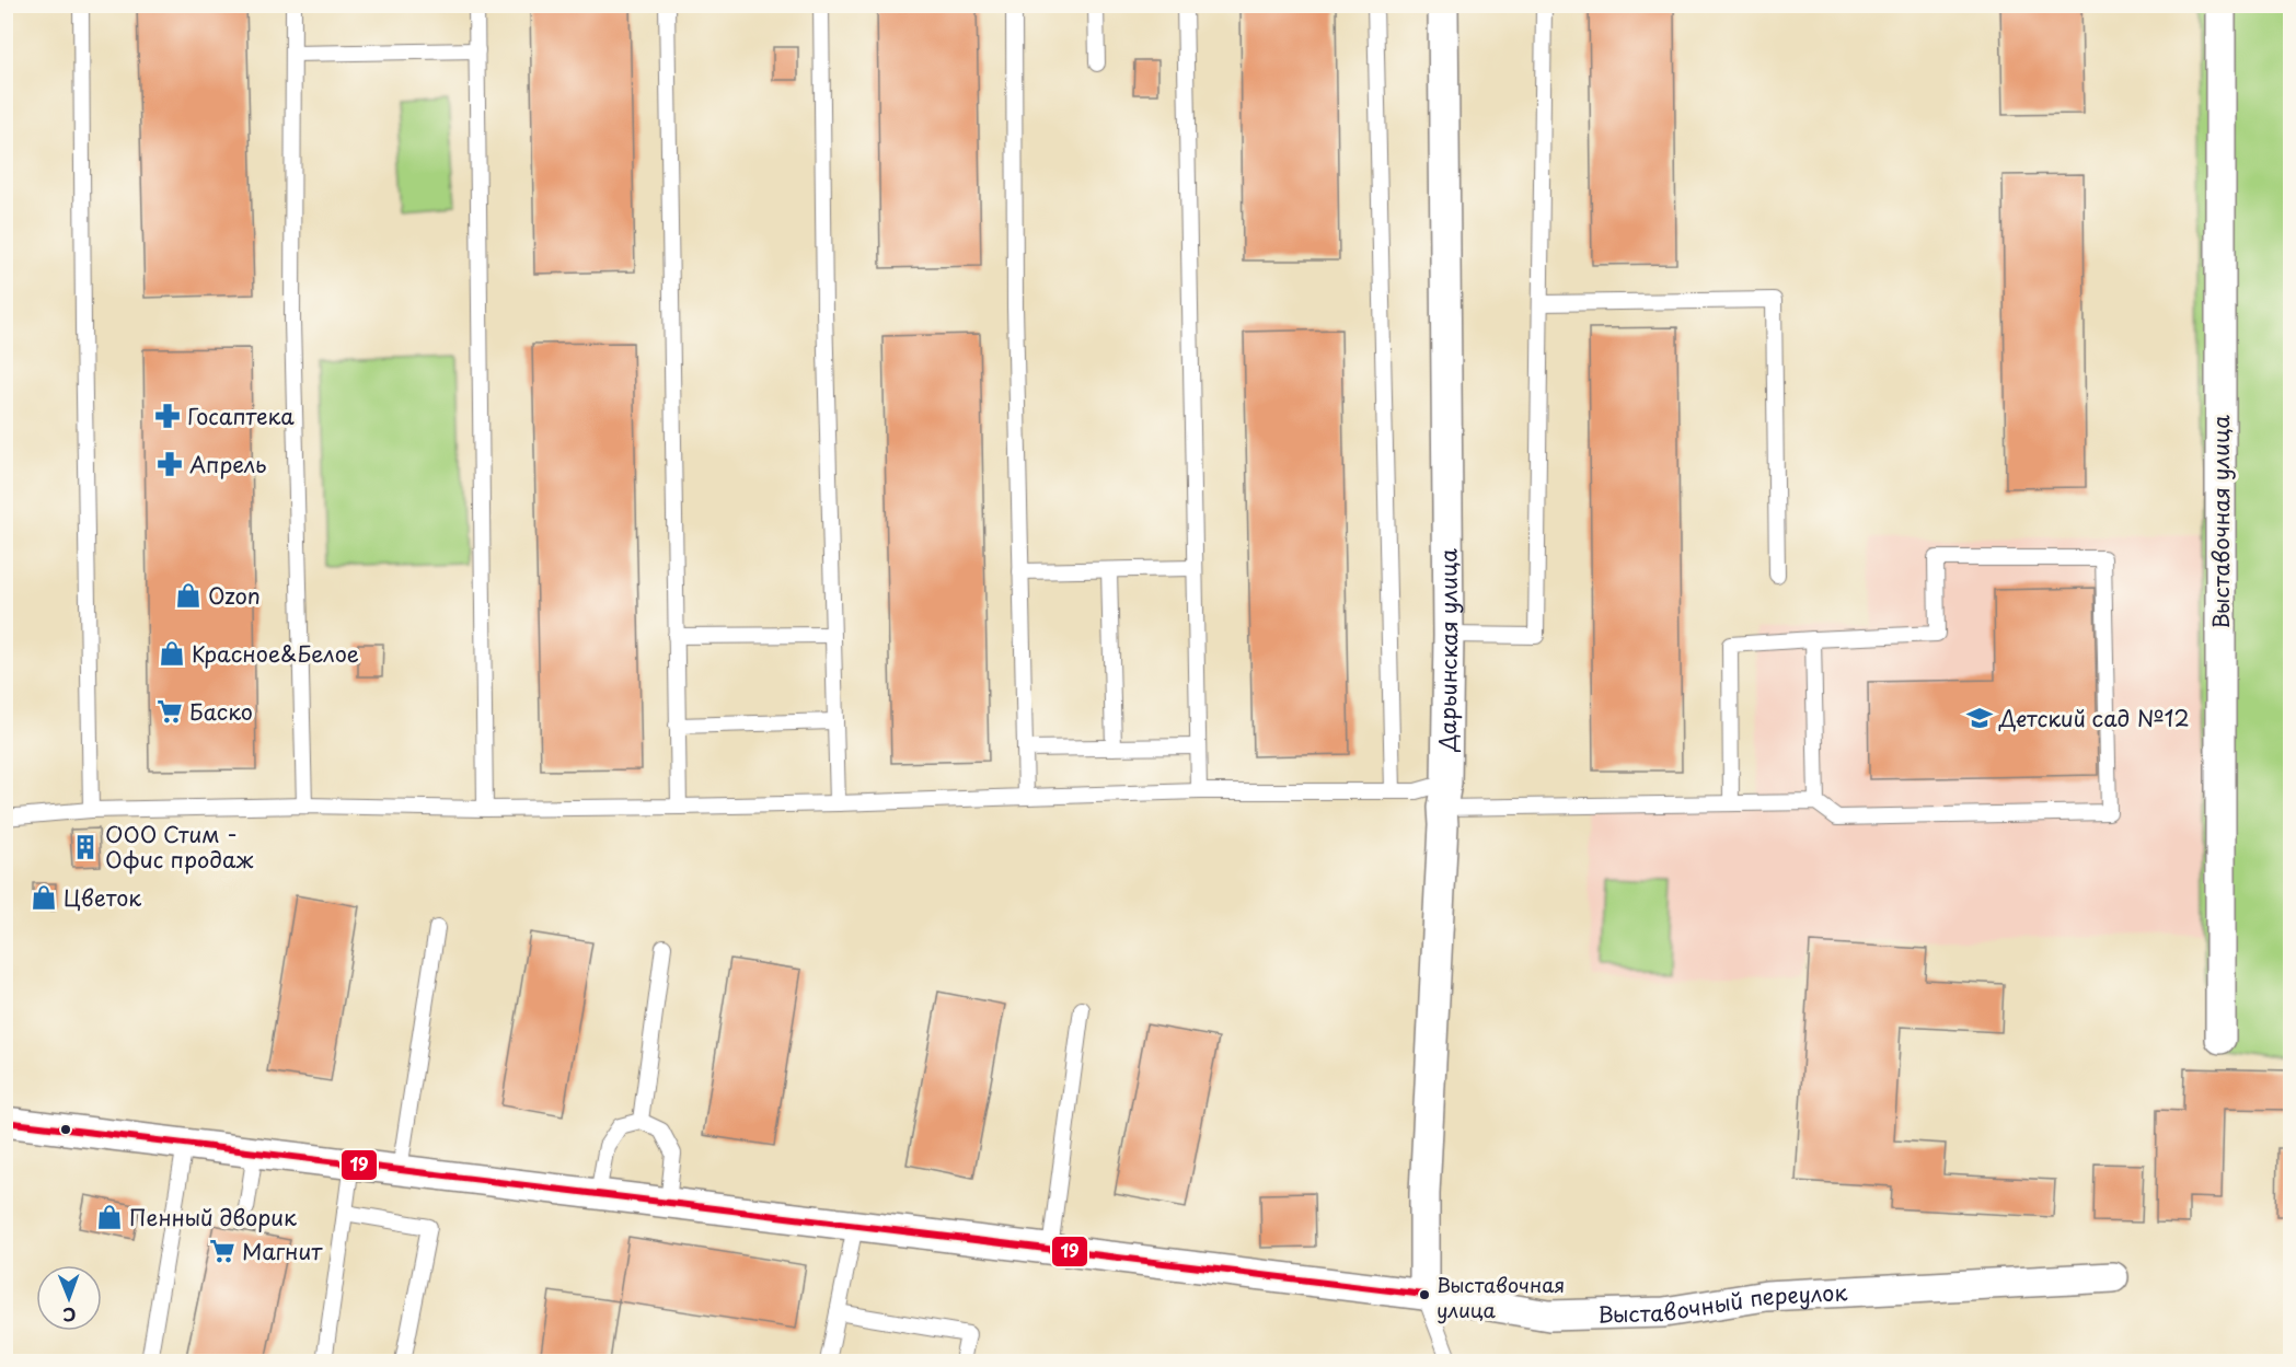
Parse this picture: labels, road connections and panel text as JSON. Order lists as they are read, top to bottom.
{
  "streets": {
    "street": ["Выставочная улица", "Дарьинская улица", "Выставочный переулок"]
  },
  "crossings": [
    ["Дарьинская улица", "Выставочный переулок"]
  ],
  "places": {
    "pharmacy": ["Госаптека", "Апрель"],
    "shop": [
      "Ozon",
      "Красное&Белое",
      "Цветок",
      "Пенный дворик"
    ],
    "supermarket": ["Баско", "Магнит"],
    "school or university": ["Детский сад №12"],
    "building": ["ООО Стим - Офис продаж"],
    "other": ["Выставочная улица"]
  },
  "lines": ["transit line 19"],
  "north": "bottom"
}
